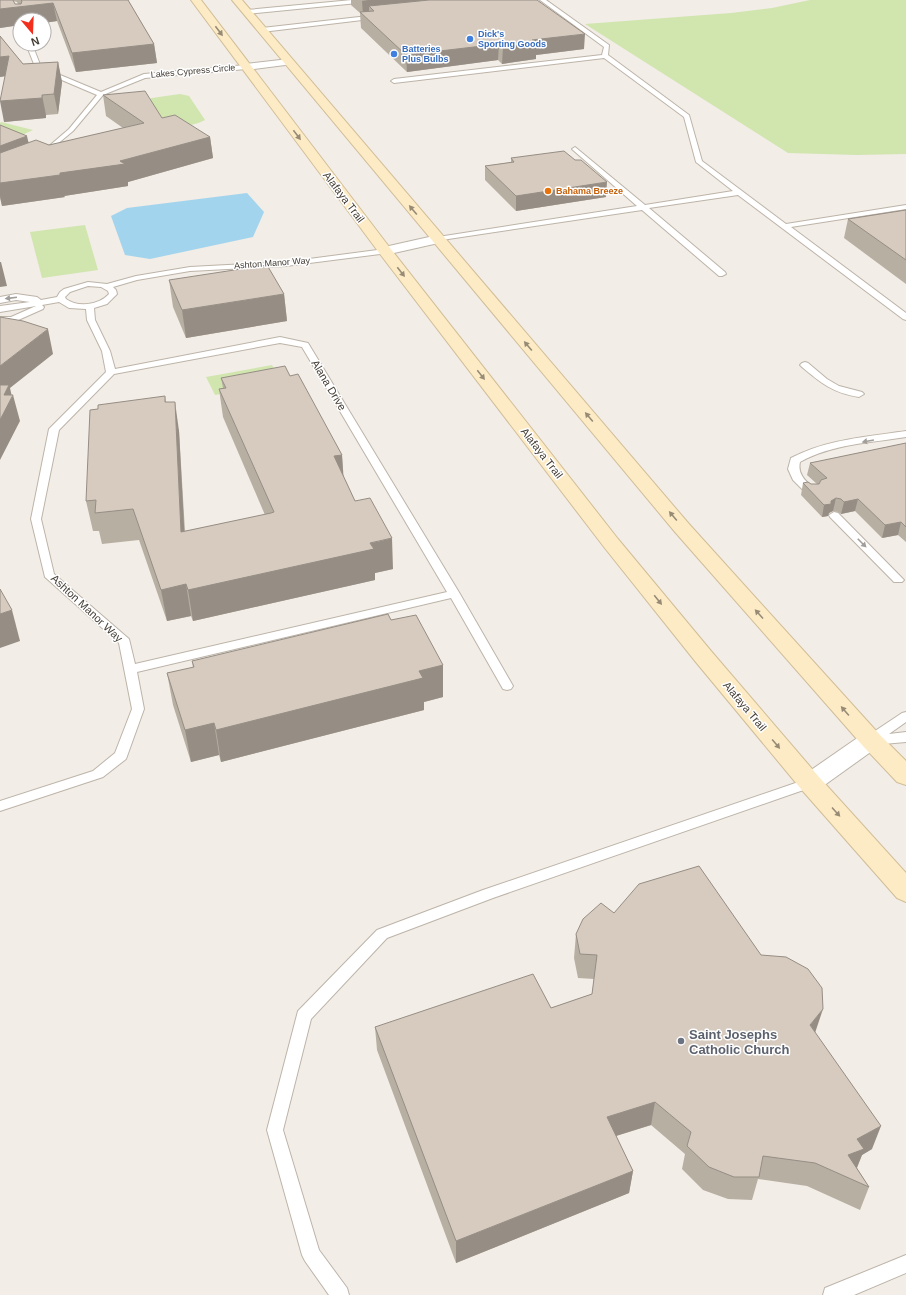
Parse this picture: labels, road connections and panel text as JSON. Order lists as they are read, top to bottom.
{
  "streets": {
    "main road": ["Alafaya Trail"],
    "street": ["Lakes Cypress Circle", "Ashton Manor Way"],
    "lane": ["Alana Drive"]
  },
  "crossings": [
    ["Lakes Cypress Circle", "Alafaya Trail"],
    ["Alafaya Trail", "Ashton Manor Way"],
    ["Ashton Manor Way", "Alana Drive"]
  ],
  "places": [
    "Dick's Sporting Goods",
    "Batteries Plus Bulbs",
    "Bahama Breeze",
    "Saint Josephs Catholic Church"
  ],
  "north": "bottom"
}
